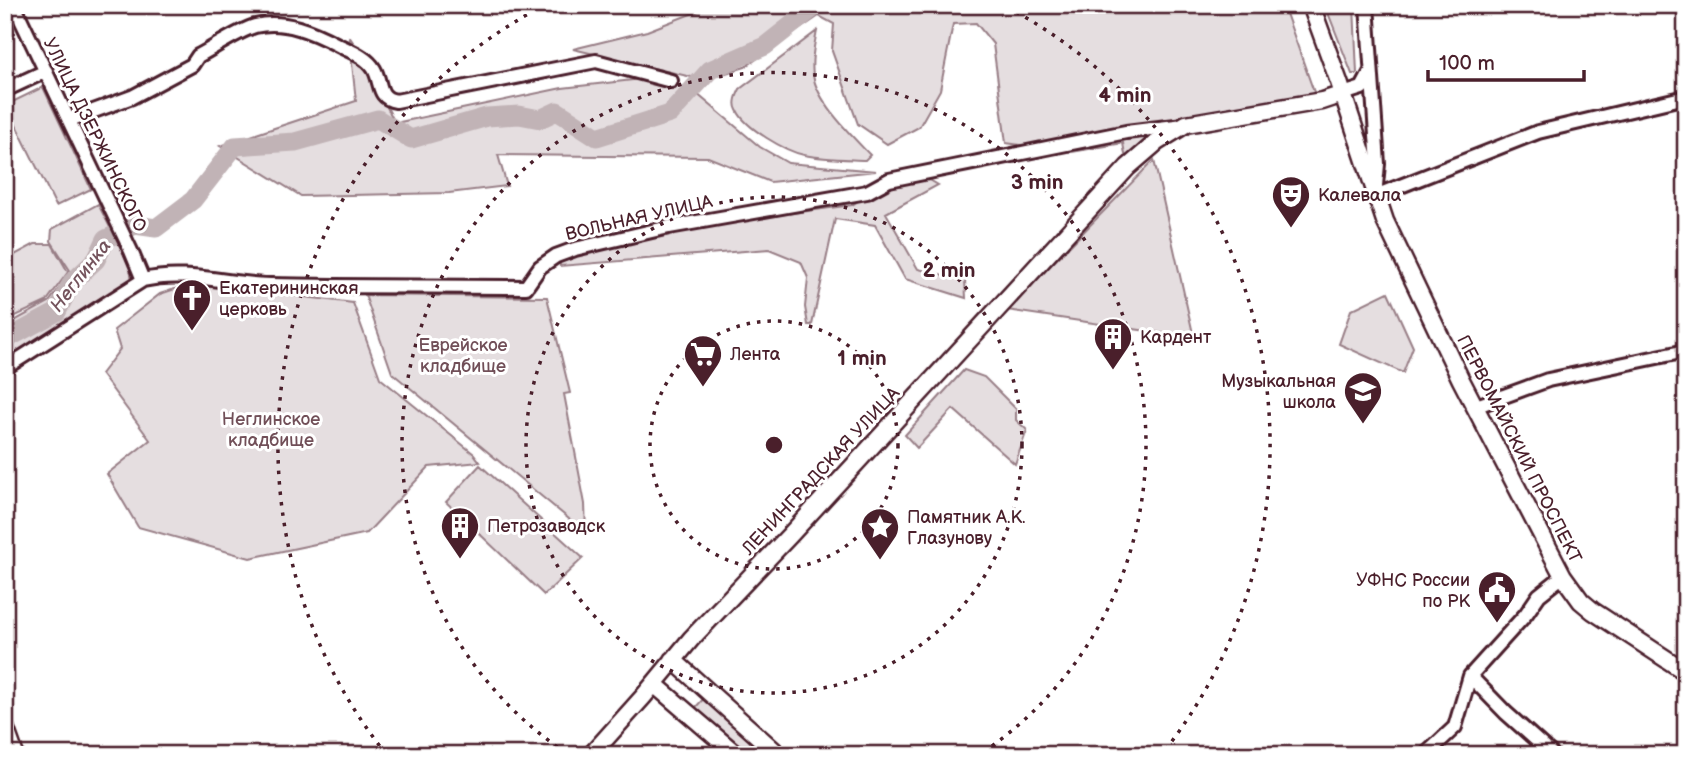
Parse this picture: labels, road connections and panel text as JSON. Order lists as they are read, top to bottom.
{
  "streets": {
    "main road": ["ПЕРВОМАЙСКИЙ ПРОСПЕКТ", "ЛЕНИНГРАДСКАЯ УЛИЦА"],
    "street": ["УЛИЦА ДЗЕРЖИНСКОГО", "ВОЛЬНАЯ УЛИЦА"]
  },
  "crossings": [
    ["УЛИЦА ДЗЕРЖИНСКОГО", "ВОЛЬНАЯ УЛИЦА"],
    ["ВОЛЬНАЯ УЛИЦА", "ЛЕНИНГРАДСКАЯ УЛИЦА"],
    ["ПЕРВОМАЙСКИЙ ПРОСПЕКТ", "ЛЕНИНГРАДСКАЯ УЛИЦА"]
  ],
  "water": ["Неглинка"],
  "parks": ["Еврейское кладбище", "Неглинское кладбище"],
  "places": {
    "theatre": ["Калевала"],
    "church": ["Екатерининская церковь"],
    "building": ["Кардент", "Петрозаводск"],
    "supermarket": ["Лента"],
    "school or university": ["Музыкальная школа"],
    "place": ["Памятник А.К. Глазунову"],
    "public building": ["УФНС России по РК"]
  },
  "scale_bar": "100 m",
  "rings": [
    "4 min",
    "3 min",
    "2 min",
    "1 min"
  ]
}
